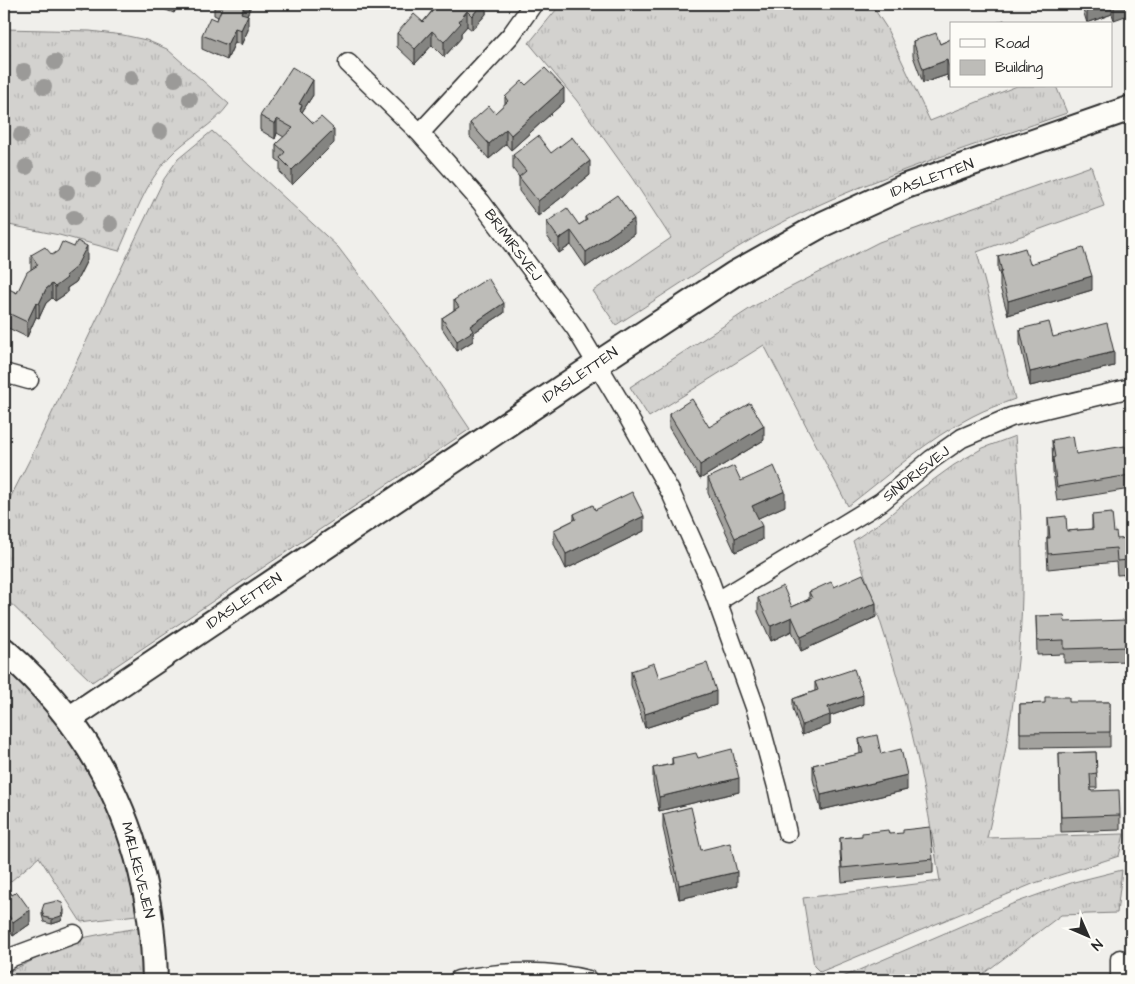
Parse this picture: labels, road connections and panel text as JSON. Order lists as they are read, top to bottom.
{
  "streets": {
    "street": [
      "IDASLETTEN",
      "BRIMIRSVEJ",
      "SINDRISVEJ",
      "MÆLKEVEJEN"
    ]
  },
  "crossings": [
    ["IDASLETTEN", "BRIMIRSVEJ"],
    ["IDASLETTEN", "MÆLKEVEJEN"]
  ],
  "legend": ["Road", "Building"],
  "north": "bottom right"
}
